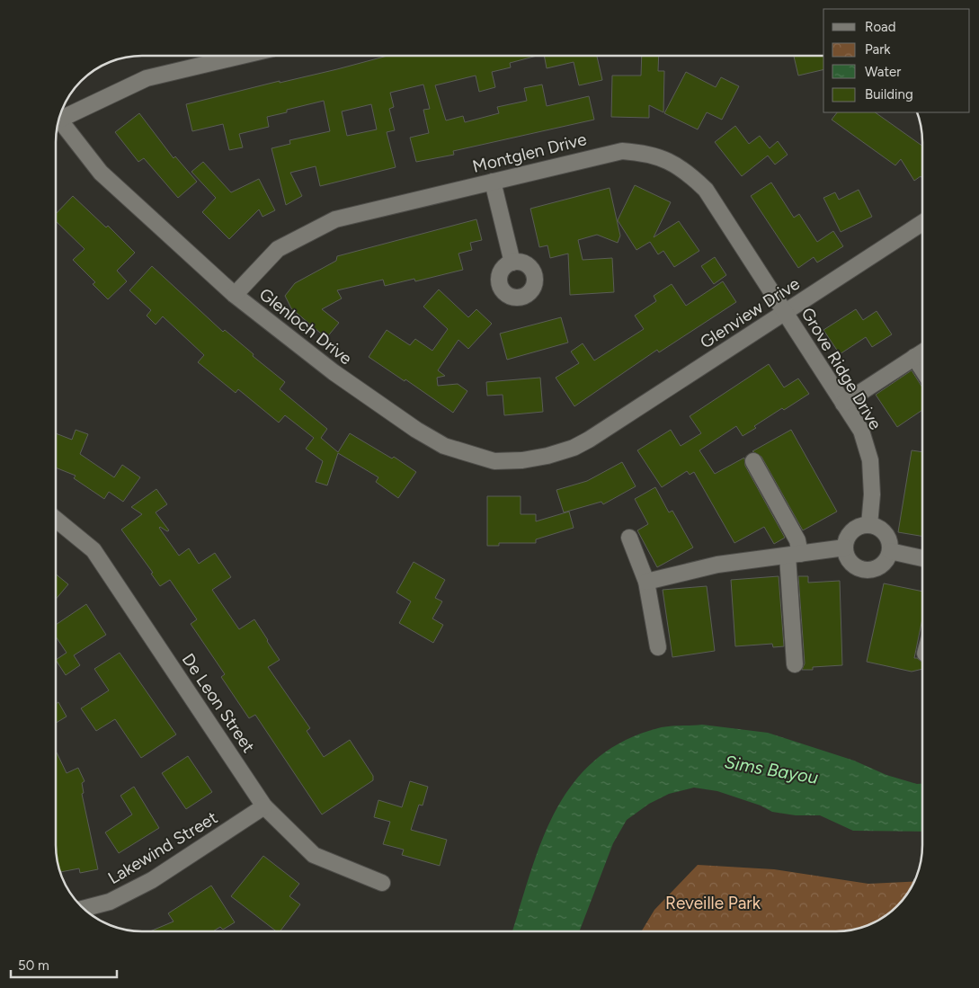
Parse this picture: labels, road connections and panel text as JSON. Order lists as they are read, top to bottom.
{
  "streets": {
    "street": [
      "Montglen Drive",
      "Glenview Drive",
      "Glenloch Drive",
      "Grove Ridge Drive",
      "De Leon Street",
      "Lakewind Street"
    ]
  },
  "crossings": [
    ["Montglen Drive", "Glenview Drive"],
    ["Montglen Drive", "Glenloch Drive"],
    ["Montglen Drive", "Grove Ridge Drive"],
    ["Glenview Drive", "Glenloch Drive"],
    ["Glenview Drive", "Grove Ridge Drive"],
    ["De Leon Street", "Lakewind Street"]
  ],
  "water": ["Sims Bayou"],
  "parks": ["Reveille Park"],
  "legend": [
    "Road",
    "Park",
    "Water",
    "Building"
  ],
  "scale_bar": "50 m"
}
